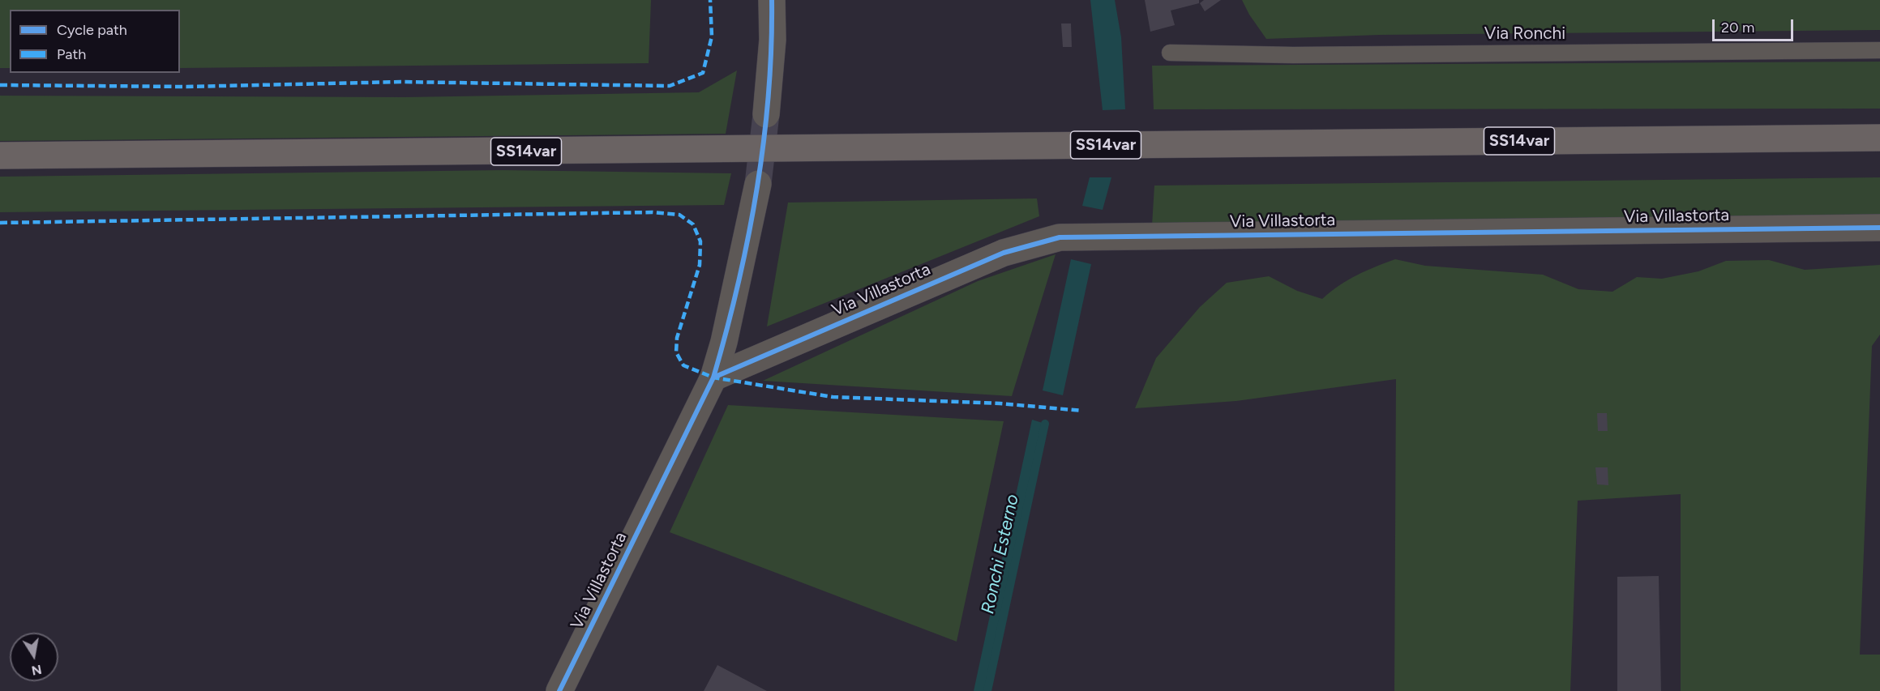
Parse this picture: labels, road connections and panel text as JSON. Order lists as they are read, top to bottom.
{
  "streets": {
    "highway": ["SS14var"],
    "street": ["Via Villastorta"],
    "lane": ["Via Ronchi"]
  },
  "water": ["Ronchi Esterno"],
  "legend": ["Cycle path", "Path"],
  "scale_bar": "20 m",
  "north": "bottom"
}
